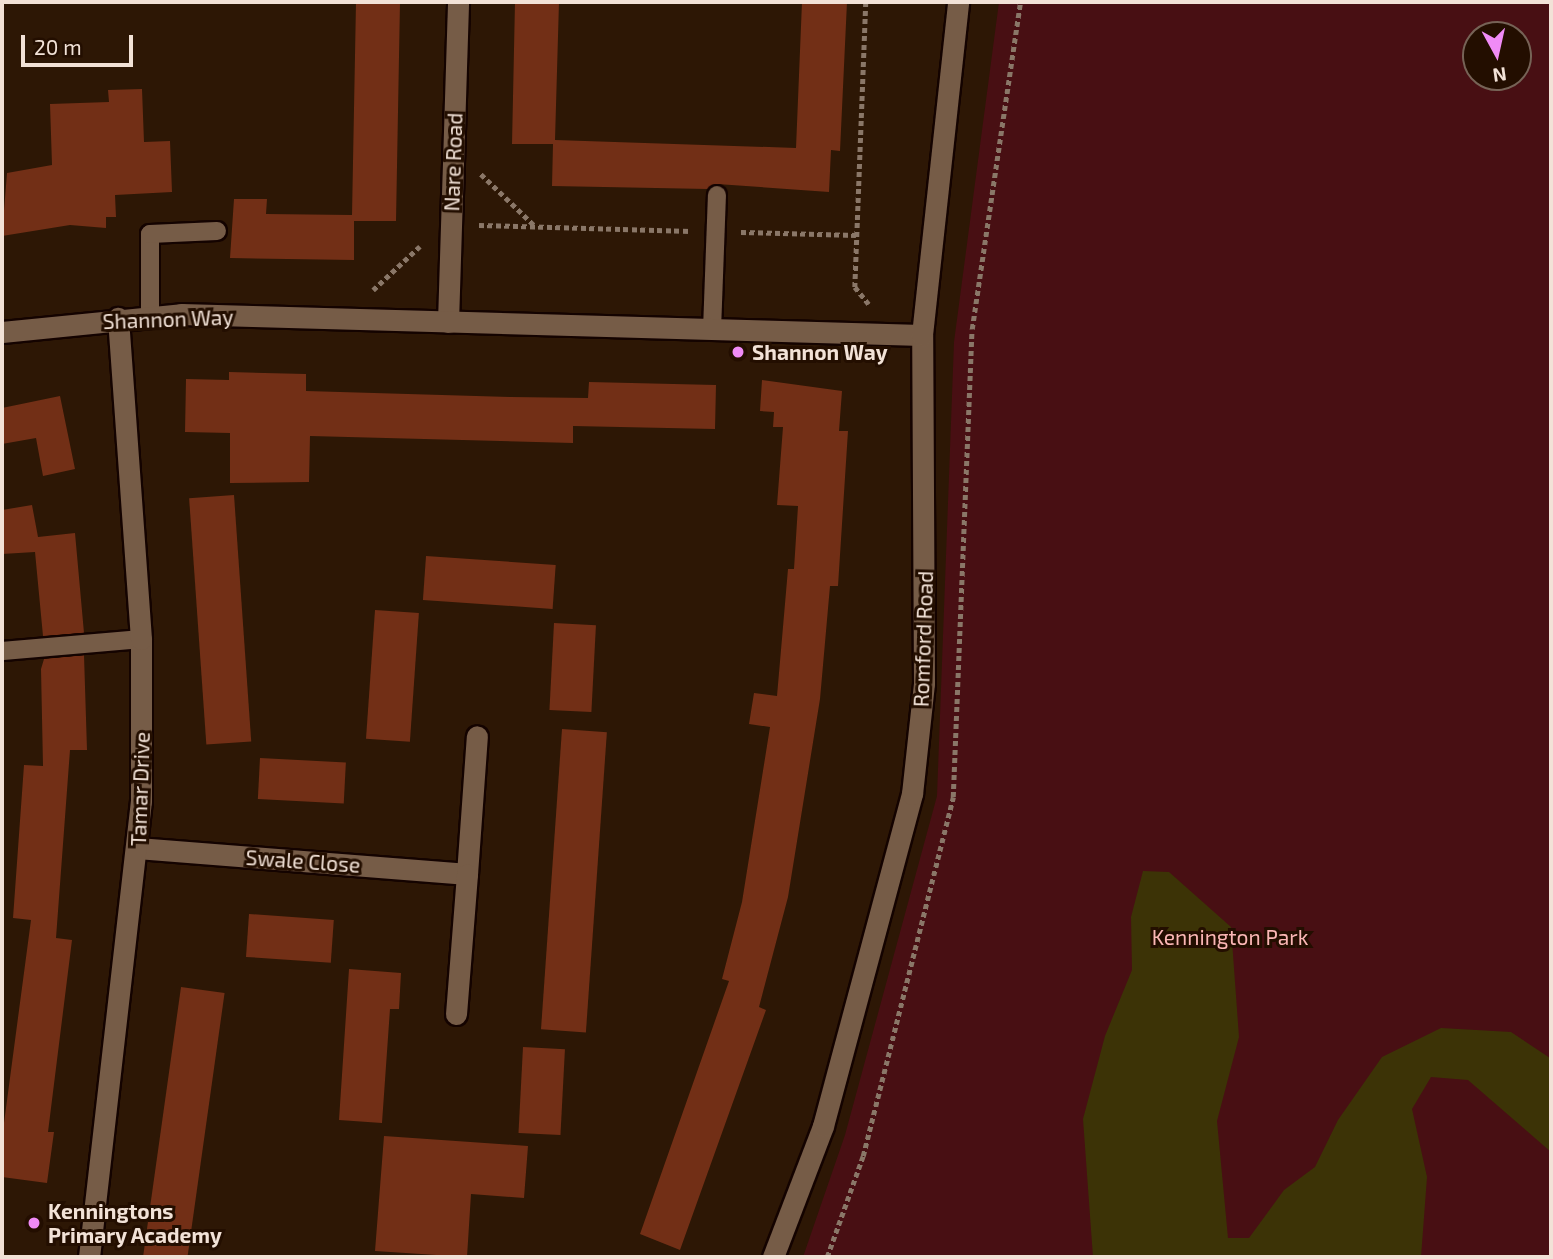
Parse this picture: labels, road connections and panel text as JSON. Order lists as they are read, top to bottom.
{
  "streets": {
    "street": [
      "Nare Road",
      "Shannon Way",
      "Romford Road",
      "Tamar Drive",
      "Swale Close"
    ]
  },
  "crossings": [
    ["Nare Road", "Shannon Way"],
    ["Shannon Way", "Romford Road"],
    ["Shannon Way", "Tamar Drive"],
    ["Tamar Drive", "Swale Close"]
  ],
  "parks": ["Kennington Park"],
  "places": ["Shannon Way", "Kenningtons Primary Academy"],
  "scale_bar": "20 m",
  "north": "bottom"
}
